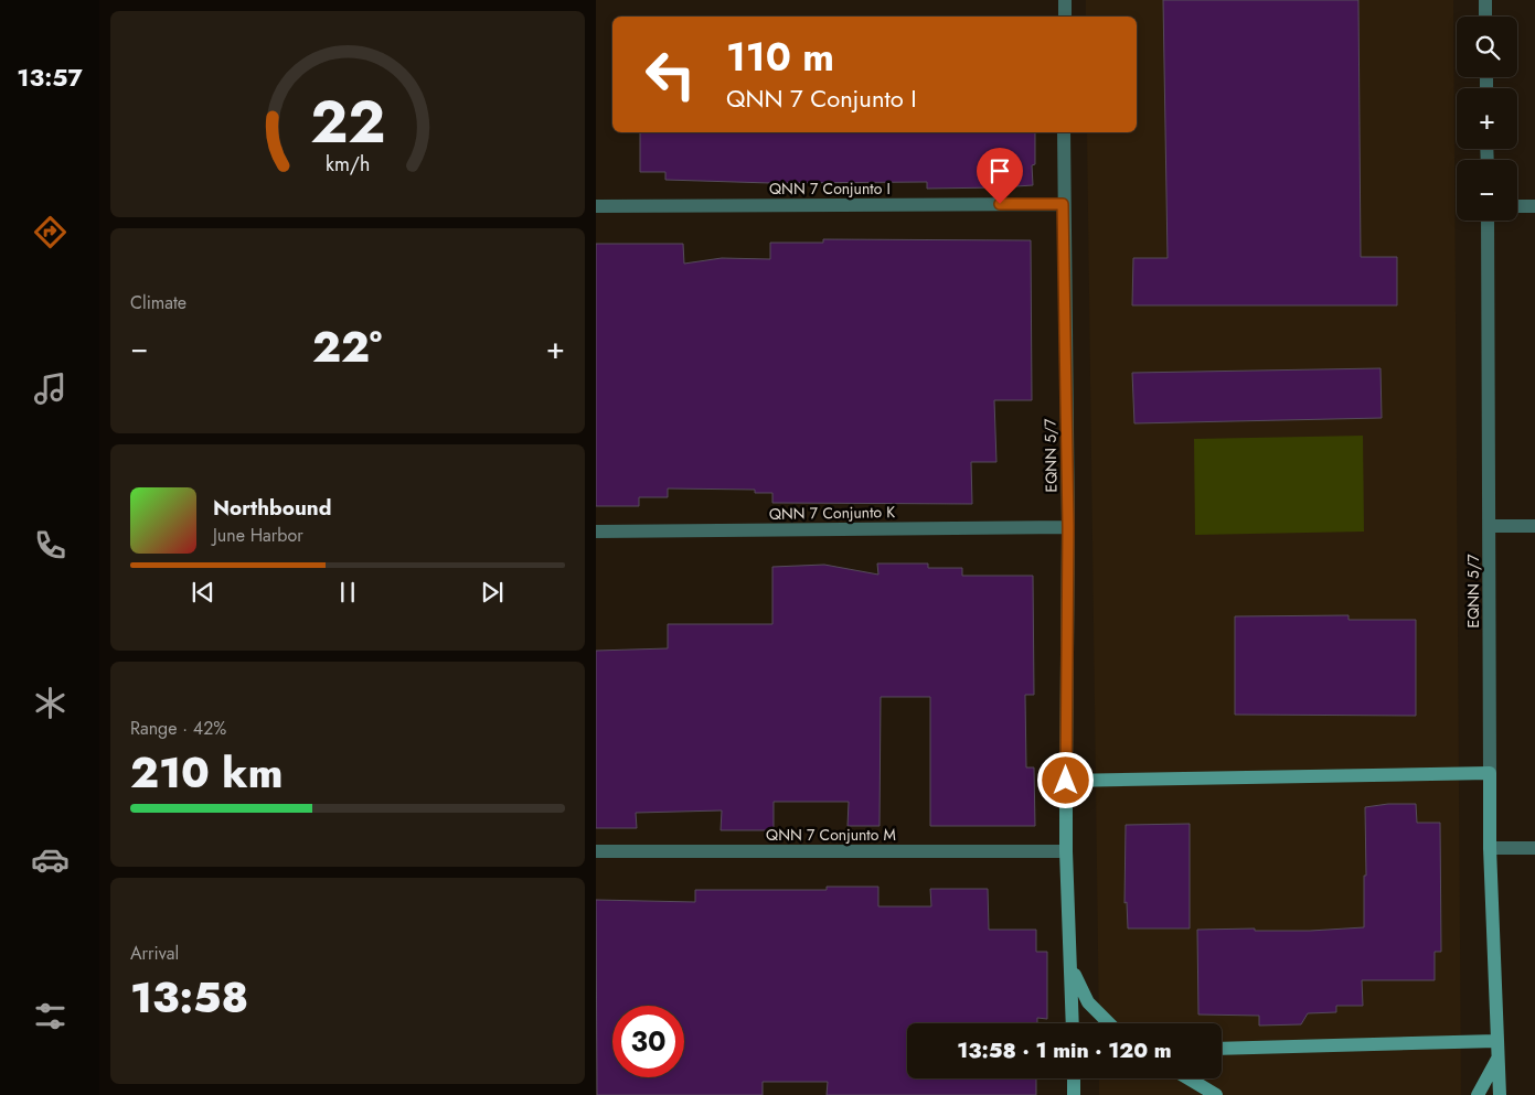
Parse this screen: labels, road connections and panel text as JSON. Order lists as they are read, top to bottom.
{
  "streets": {
    "street": [
      "QNN 7 Conjunto I",
      "EQNN 5/7",
      "QNN 7 Conjunto K",
      "QNN 7 Conjunto M"
    ]
  },
  "crossings": [
    ["QNN 7 Conjunto I", "EQNN 5/7"],
    ["EQNN 5/7", "QNN 7 Conjunto K"]
  ],
  "page": {
    "tabs": "13:57",
    "map_buttons": ["+", "−"],
    "turn": ["110 m", "QNN 7 Conjunto I"],
    "tile": [
      "Climate",
      ["Range · 42%", "210 km"],
      ["Arrival", "13:58"]
    ],
    "heat": ["−", "22°", "+"],
    "song": ["Northbound", "June Harbor"],
    "limit": "30",
    "trip": "13:58 · 1 min · 120 m",
    "gauge": ["22", "km/h"]
  }
}
